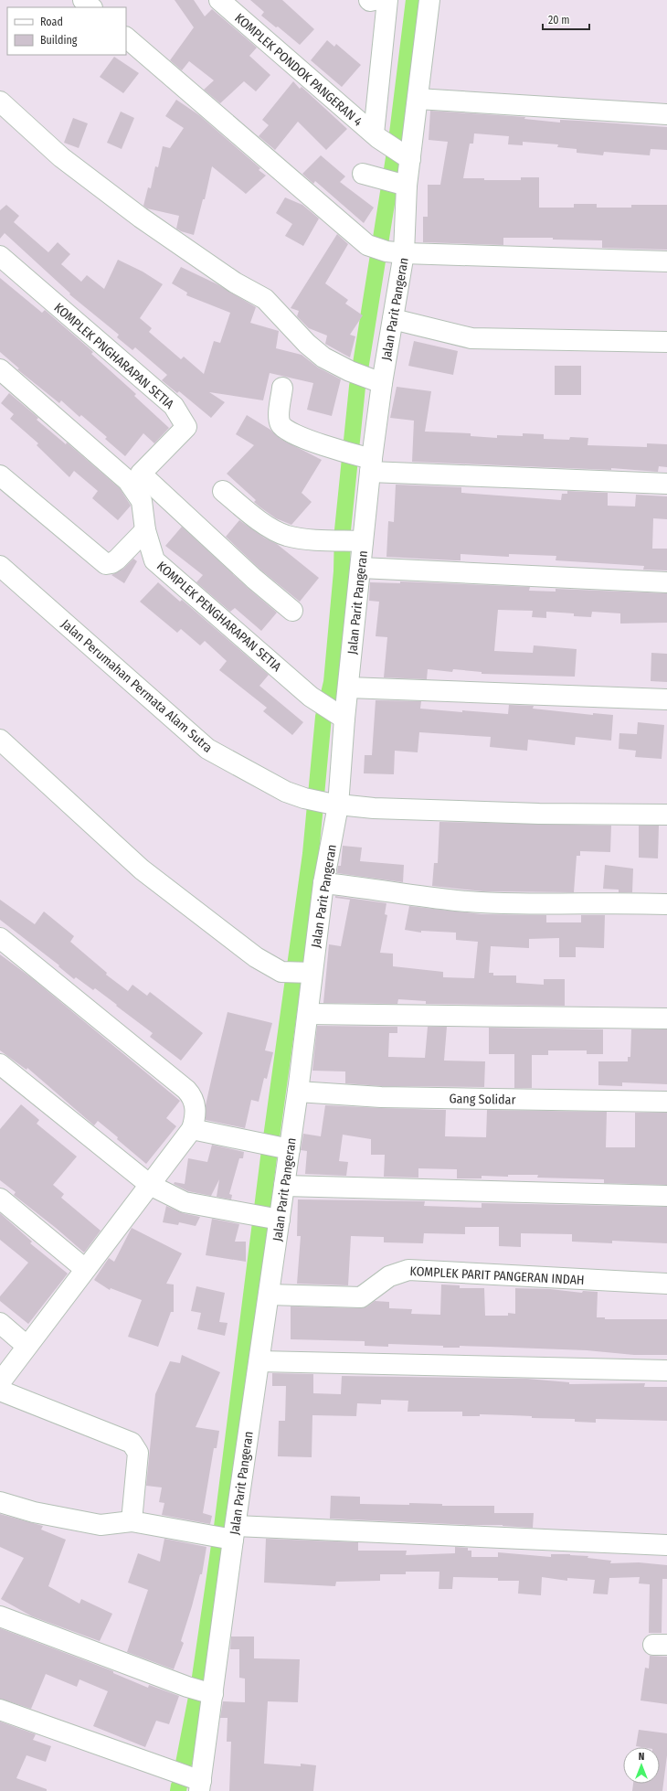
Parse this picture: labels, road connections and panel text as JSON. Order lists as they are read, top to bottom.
{
  "streets": {
    "street": [
      "KOMPLEK PONDOK PANGERAN 4",
      "Jalan Parit Pangeran",
      "KOMPLEK PNGHARAPAN SETIA",
      "KOMPLEK PENGHARAPAN SETIA",
      "Jalan Perumahan Permata Alam Sutra",
      "Gang Solidar",
      "KOMPLEK PARIT PANGERAN INDAH"
    ]
  },
  "crossings": [
    ["KOMPLEK PONDOK PANGERAN 4", "Jalan Parit Pangeran"],
    ["Jalan Parit Pangeran", "KOMPLEK PENGHARAPAN SETIA"],
    ["Jalan Parit Pangeran", "Jalan Perumahan Permata Alam Sutra"],
    ["Jalan Parit Pangeran", "Gang Solidar"],
    ["Jalan Parit Pangeran", "KOMPLEK PARIT PANGERAN INDAH"]
  ],
  "legend": ["Road", "Building"],
  "scale_bar": "20 m",
  "north": "top"
}
